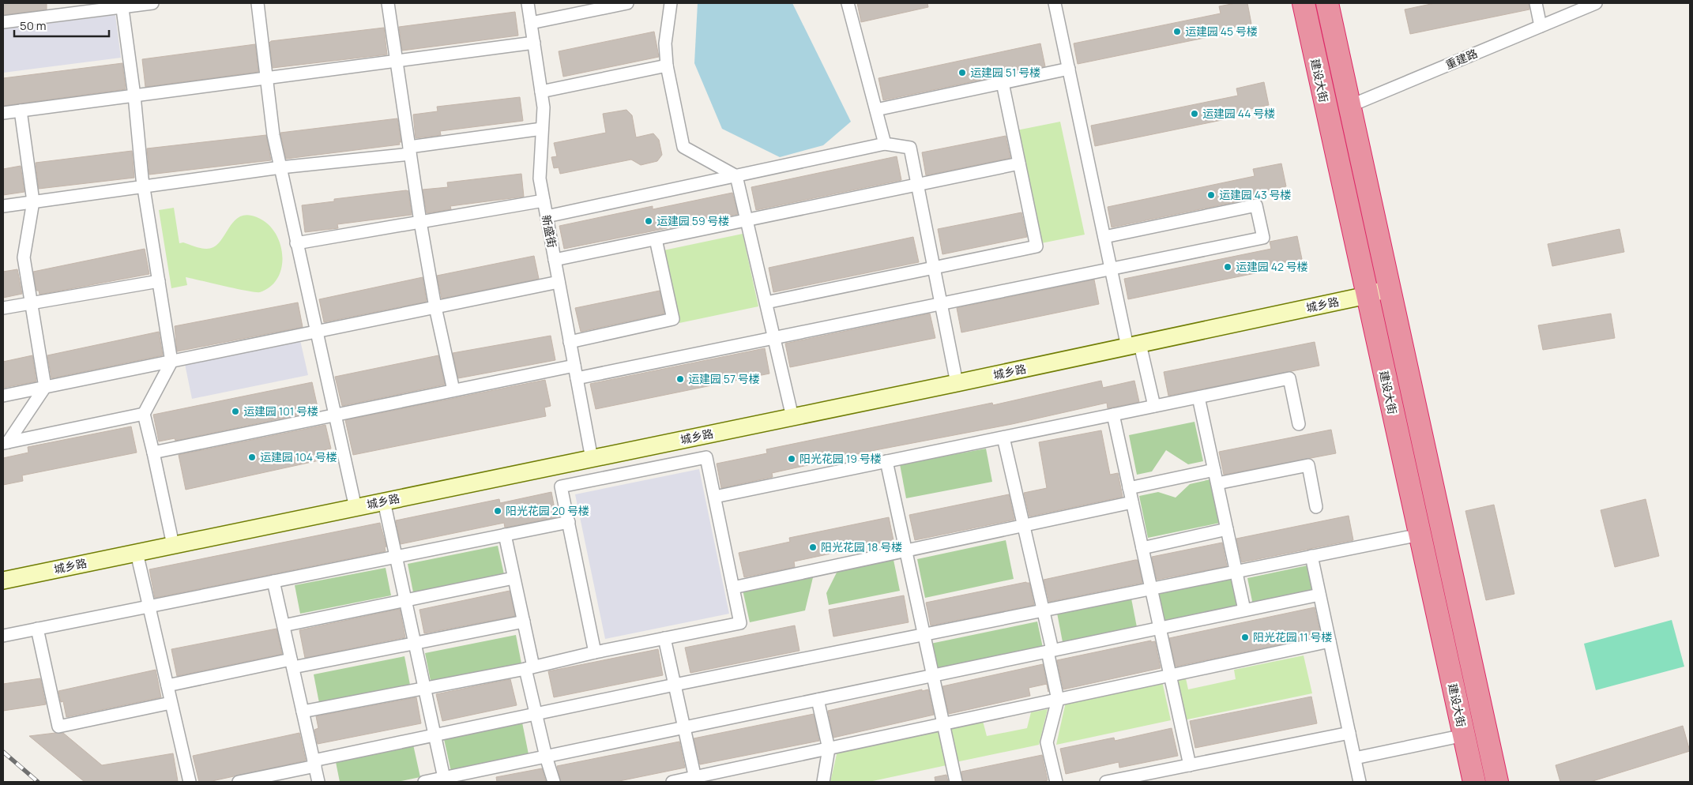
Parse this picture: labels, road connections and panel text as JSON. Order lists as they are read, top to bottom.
{
  "streets": {
    "highway": ["建设大街"],
    "main road": ["城乡路"],
    "street": ["重建路", "新盛街"]
  },
  "crossings": [
    ["重建路", "建设大街"],
    ["建设大街", "城乡路"],
    ["新盛街", "城乡路"]
  ],
  "places": [
    "运建园 45 号楼",
    "运建园 51 号楼",
    "运建园 44 号楼",
    "运建园 43 号楼",
    "运建园 59 号楼",
    "运建园 42 号楼",
    "运建园 57 号楼",
    "运建园 101 号楼",
    "运建园 104 号楼",
    "阳光花园 19 号楼",
    "阳光花园 20 号楼",
    "阳光花园 18 号楼",
    "阳光花园 11 号楼"
  ],
  "scale_bar": "50 m"
}
